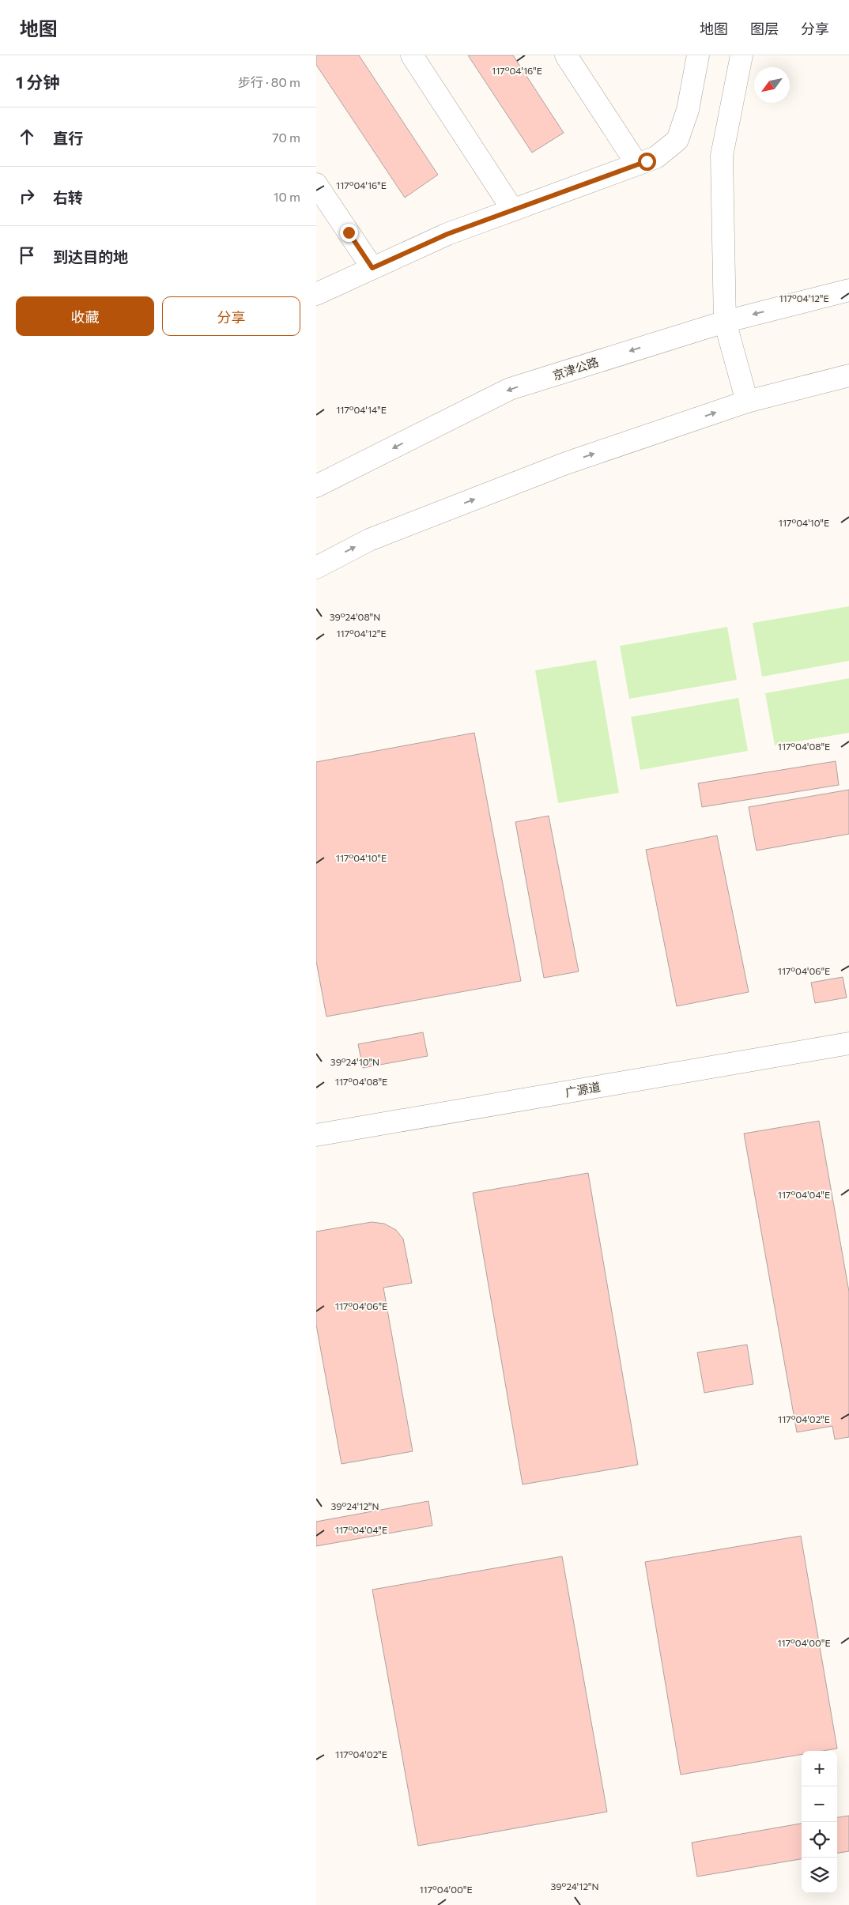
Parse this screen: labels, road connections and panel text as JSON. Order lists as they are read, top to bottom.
{
  "streets": {
    "main road": ["京津公路", "广源道"]
  },
  "north": "bottom left",
  "page": {
    "header": "地图",
    "nav": ["地图", "图层", "分享"],
    "heading": ["1 分钟", "步行 · 80 m"],
    "list": [
      ["直行", "70 m"],
      ["右转", "10 m"],
      "到达目的地"
    ],
    "buttons": ["收藏", "分享"],
    "map_buttons": ["+", "−"]
  },
  "coordinates": [
    "117°04'16\"E",
    "117°04'12\"E",
    "117°04'14\"E",
    "117°04'10\"E",
    "39°24'08\"N",
    "117°04'08\"E",
    "117°04'06\"E",
    "39°24'10\"N",
    "117°04'04\"E",
    "117°04'02\"E",
    "39°24'12\"N",
    "117°04'00\"E"
  ]
}
